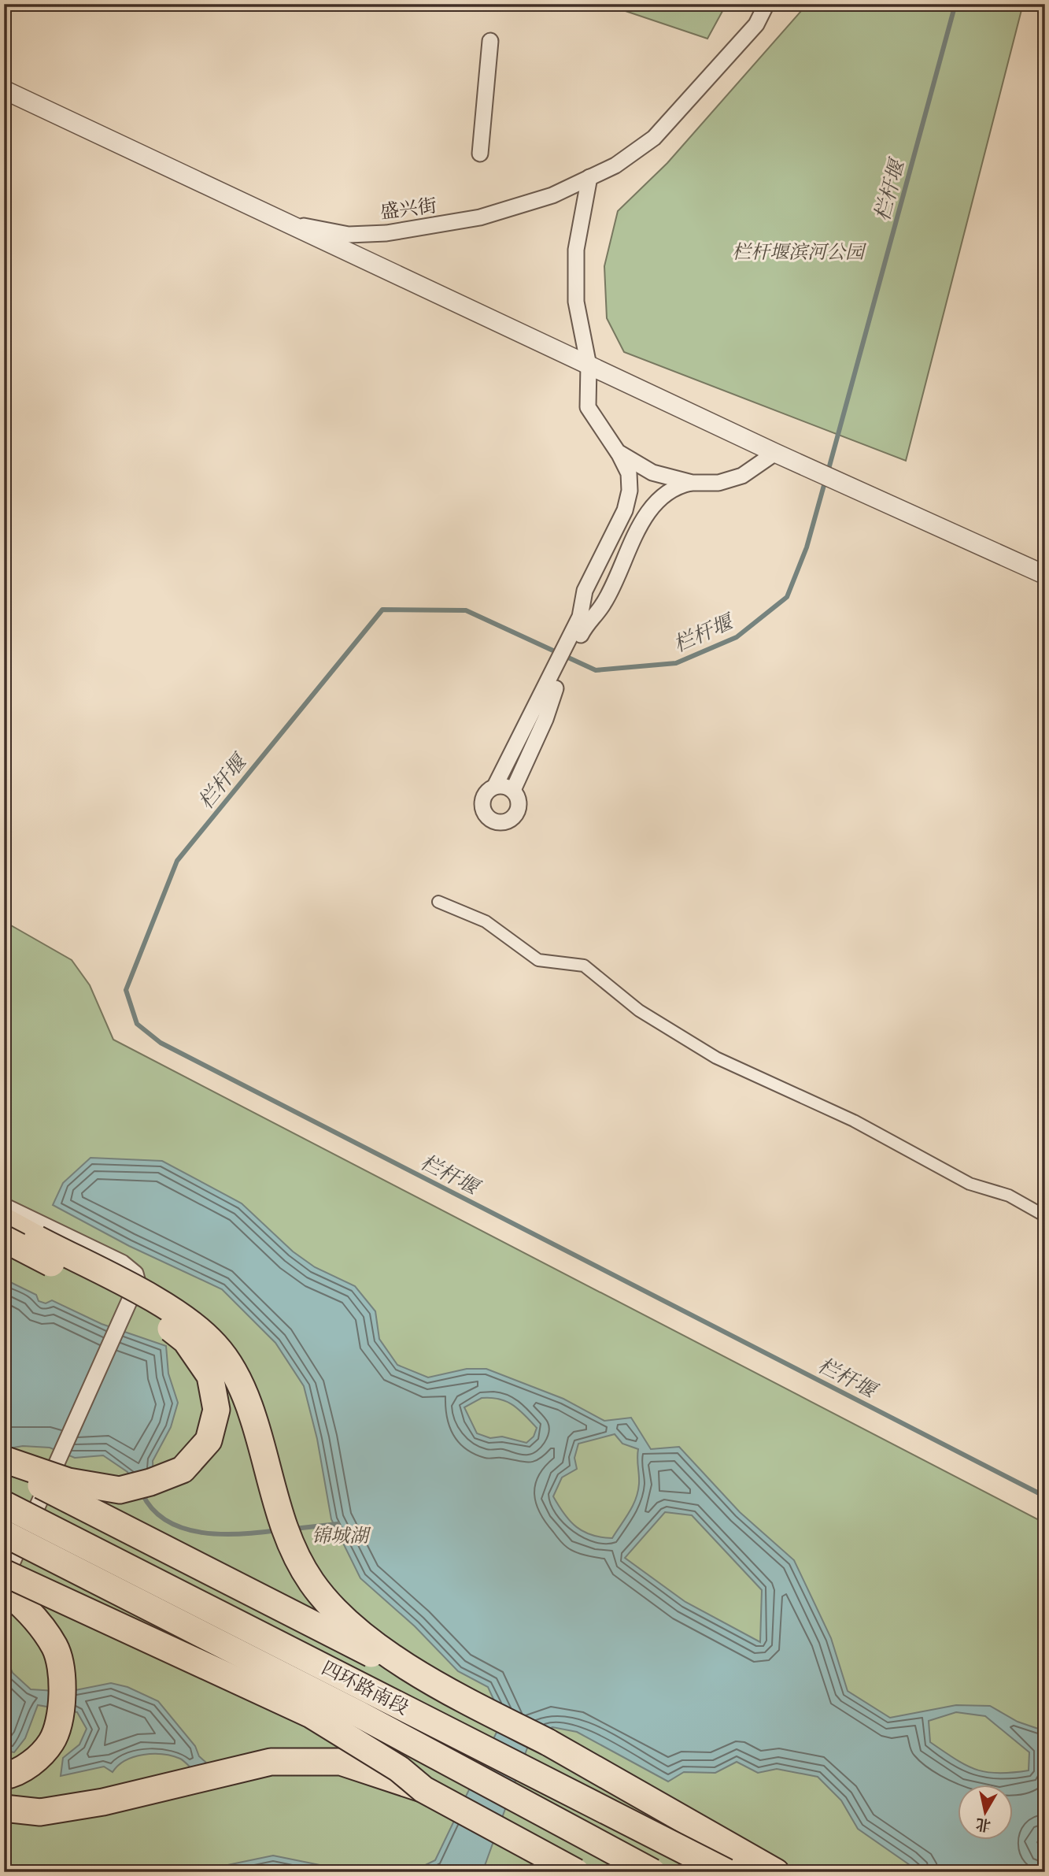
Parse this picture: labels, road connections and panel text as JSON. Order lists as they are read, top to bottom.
{
  "streets": {
    "highway": ["四环路南段"],
    "street": ["盛兴街"]
  },
  "water": ["栏杆堰"],
  "parks": ["栏杆堰滨河公园", "锦城湖"],
  "north": "bottom"
}
